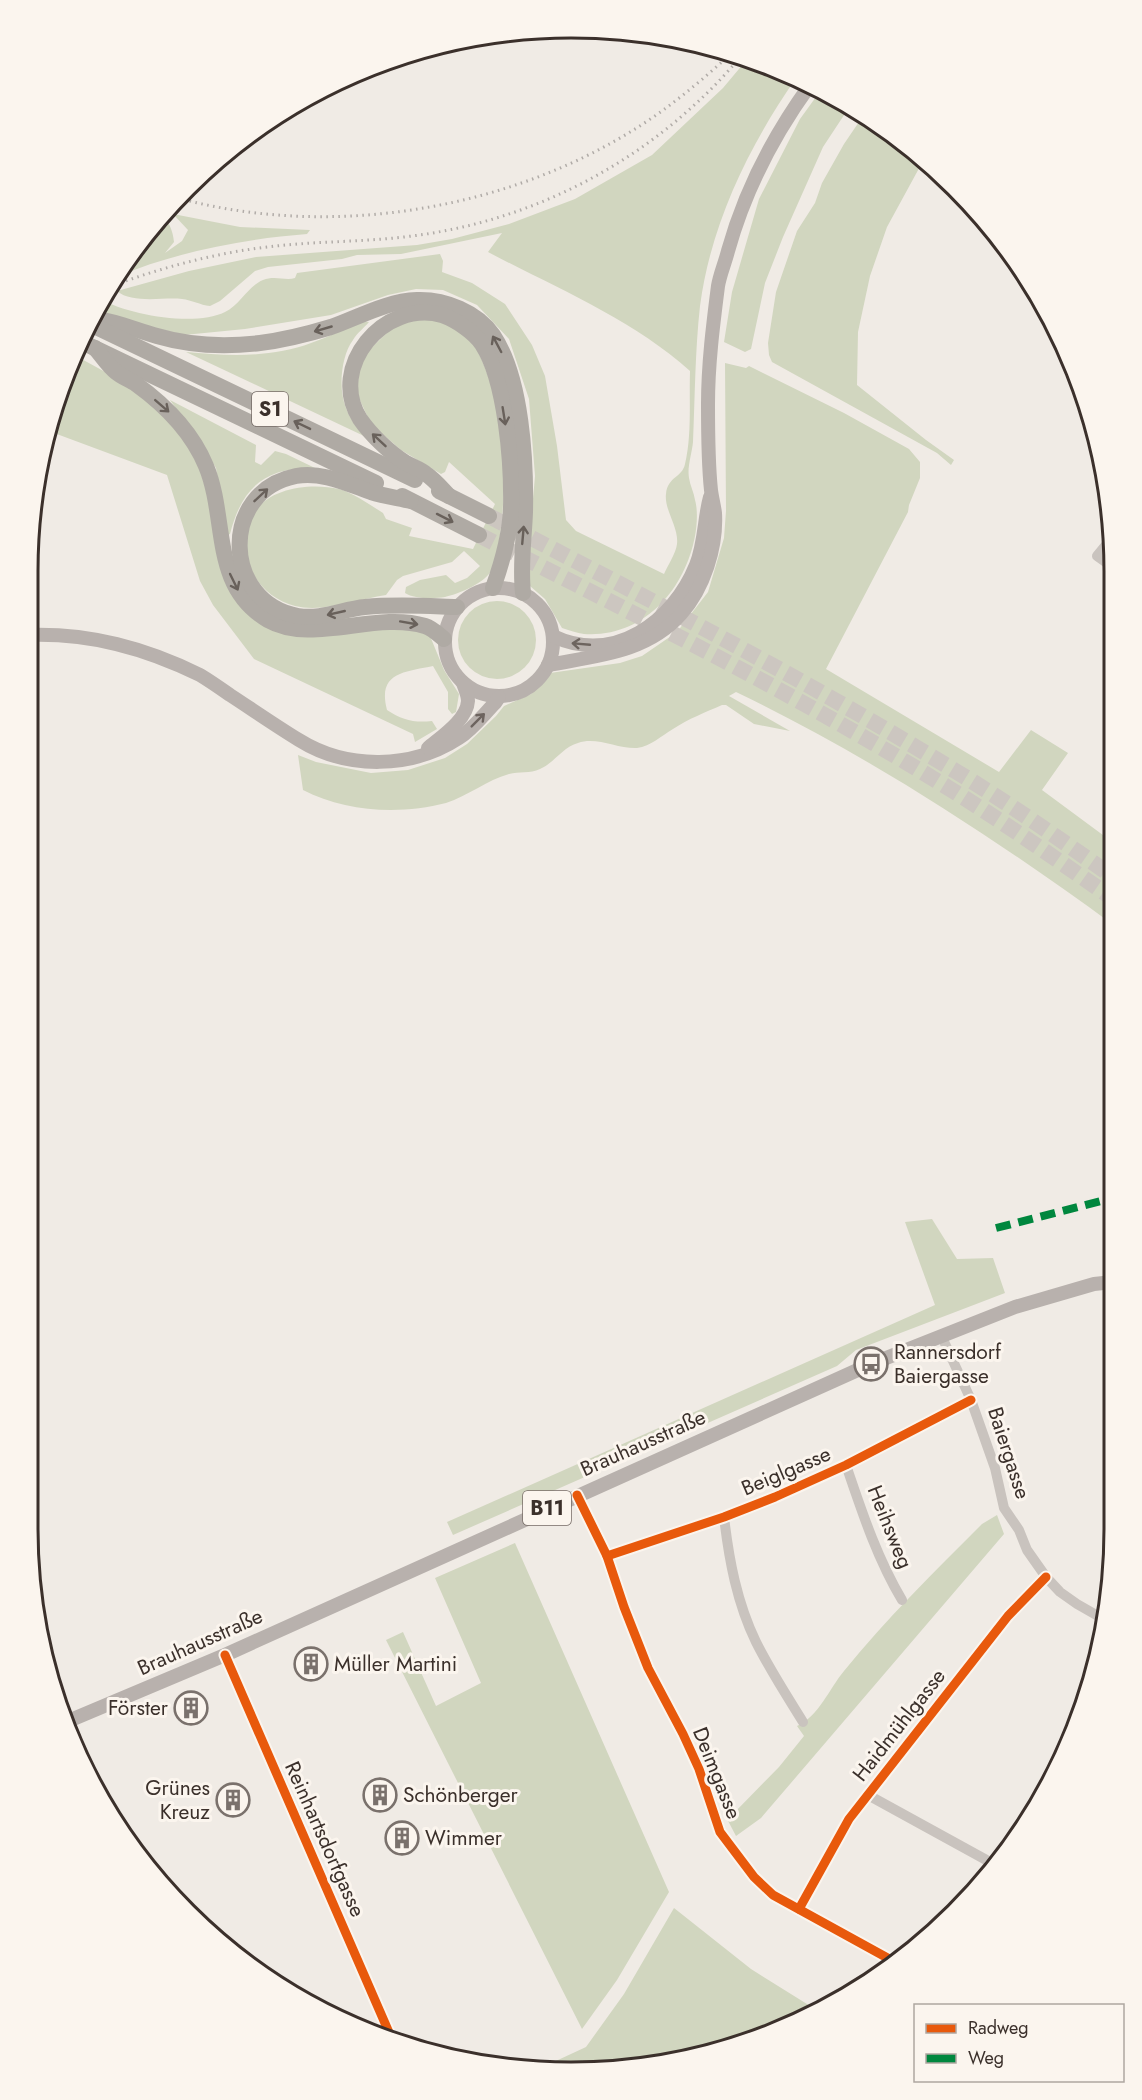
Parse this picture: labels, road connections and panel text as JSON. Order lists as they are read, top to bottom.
{
  "streets": {
    "highway": ["S1"],
    "main road": ["Brauhausstraße", "B11"],
    "street": [
      "Baiergasse",
      "Beiglgasse",
      "Heihsweg",
      "Haidmühlgasse",
      "Deimgasse",
      "Reinhartsdorfgasse"
    ]
  },
  "crossings": [
    ["Brauhausstraße", "Baiergasse"],
    ["Brauhausstraße", "Deimgasse"],
    ["Brauhausstraße", "Reinhartsdorfgasse"],
    ["Baiergasse", "Beiglgasse"],
    ["Baiergasse", "Haidmühlgasse"],
    ["Beiglgasse", "Heihsweg"],
    ["Beiglgasse", "Deimgasse"],
    ["Haidmühlgasse", "Deimgasse"]
  ],
  "places": {
    "bus stop": ["Rannersdorf Baiergasse"],
    "building": [
      "Müller Martini",
      "Förster",
      "Schönberger",
      "Grünes Kreuz",
      "Wimmer"
    ]
  },
  "legend": ["Radweg", "Weg"]
}
